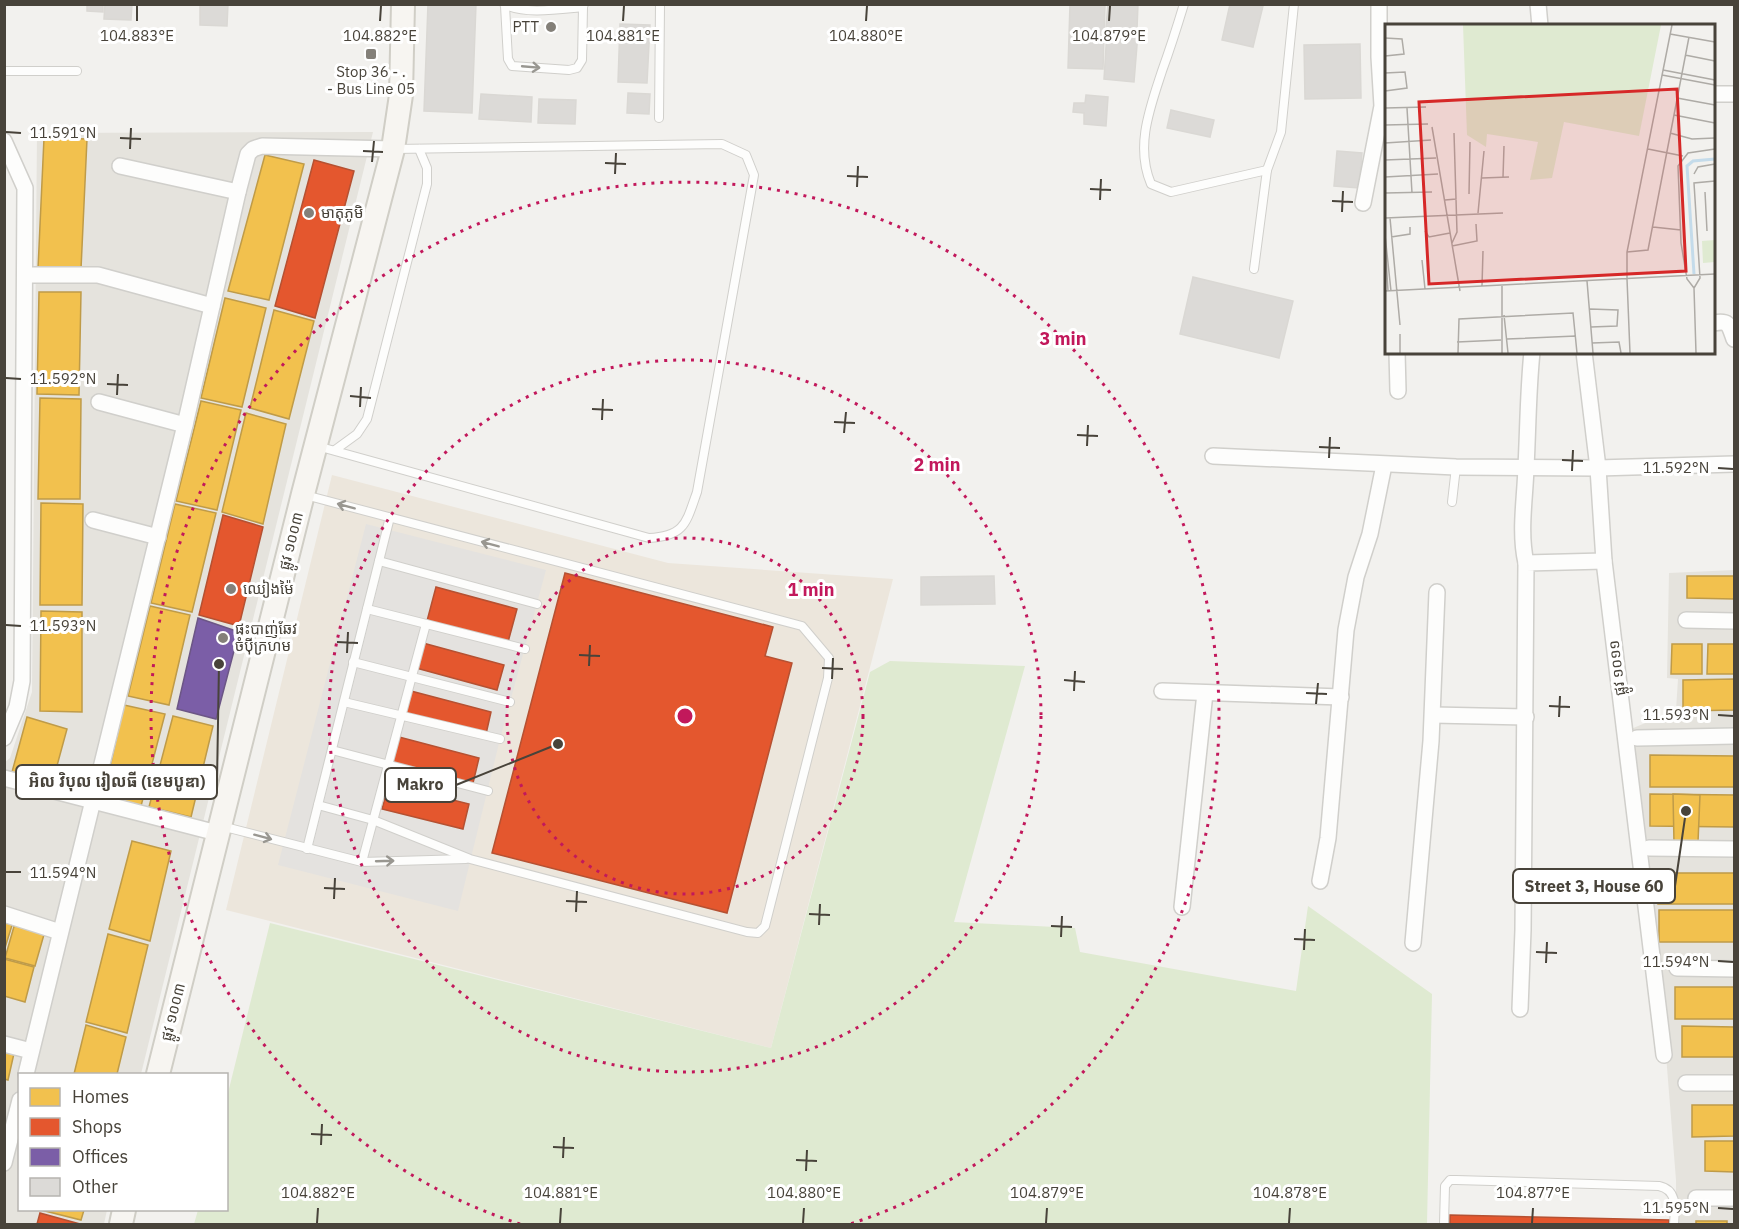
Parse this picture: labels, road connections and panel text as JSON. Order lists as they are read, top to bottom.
{
  "streets": {
    "main road": ["ផ្លូវ ១០០៣"],
    "street": ["ផ្លូវ ១០១១"]
  },
  "places": {
    "other": [
      "PTT",
      "មាតុភូមិ",
      "ឈៀងម៉ៃ",
      "ផ្ទះបាញ់ឆែវ ចំប៉ីក្រហម",
      "អិល វិបុល រៀលធី (ខេមបូឌា)",
      "Makro",
      "Street 3, House 60"
    ],
    "transit": ["Stop 36 - . - Bus Line 05"]
  },
  "legend": [
    "Homes",
    "Shops",
    "Offices",
    "Other"
  ],
  "coordinates": [
    "104.883°E",
    "104.882°E",
    "104.881°E",
    "104.880°E",
    "104.879°E",
    "11.591°N",
    "11.592°N",
    "11.593°N",
    "11.594°N",
    "104.878°E",
    "104.877°E",
    "11.595°N"
  ],
  "rings": ["3 min", "2 min", "1 min"]
}
